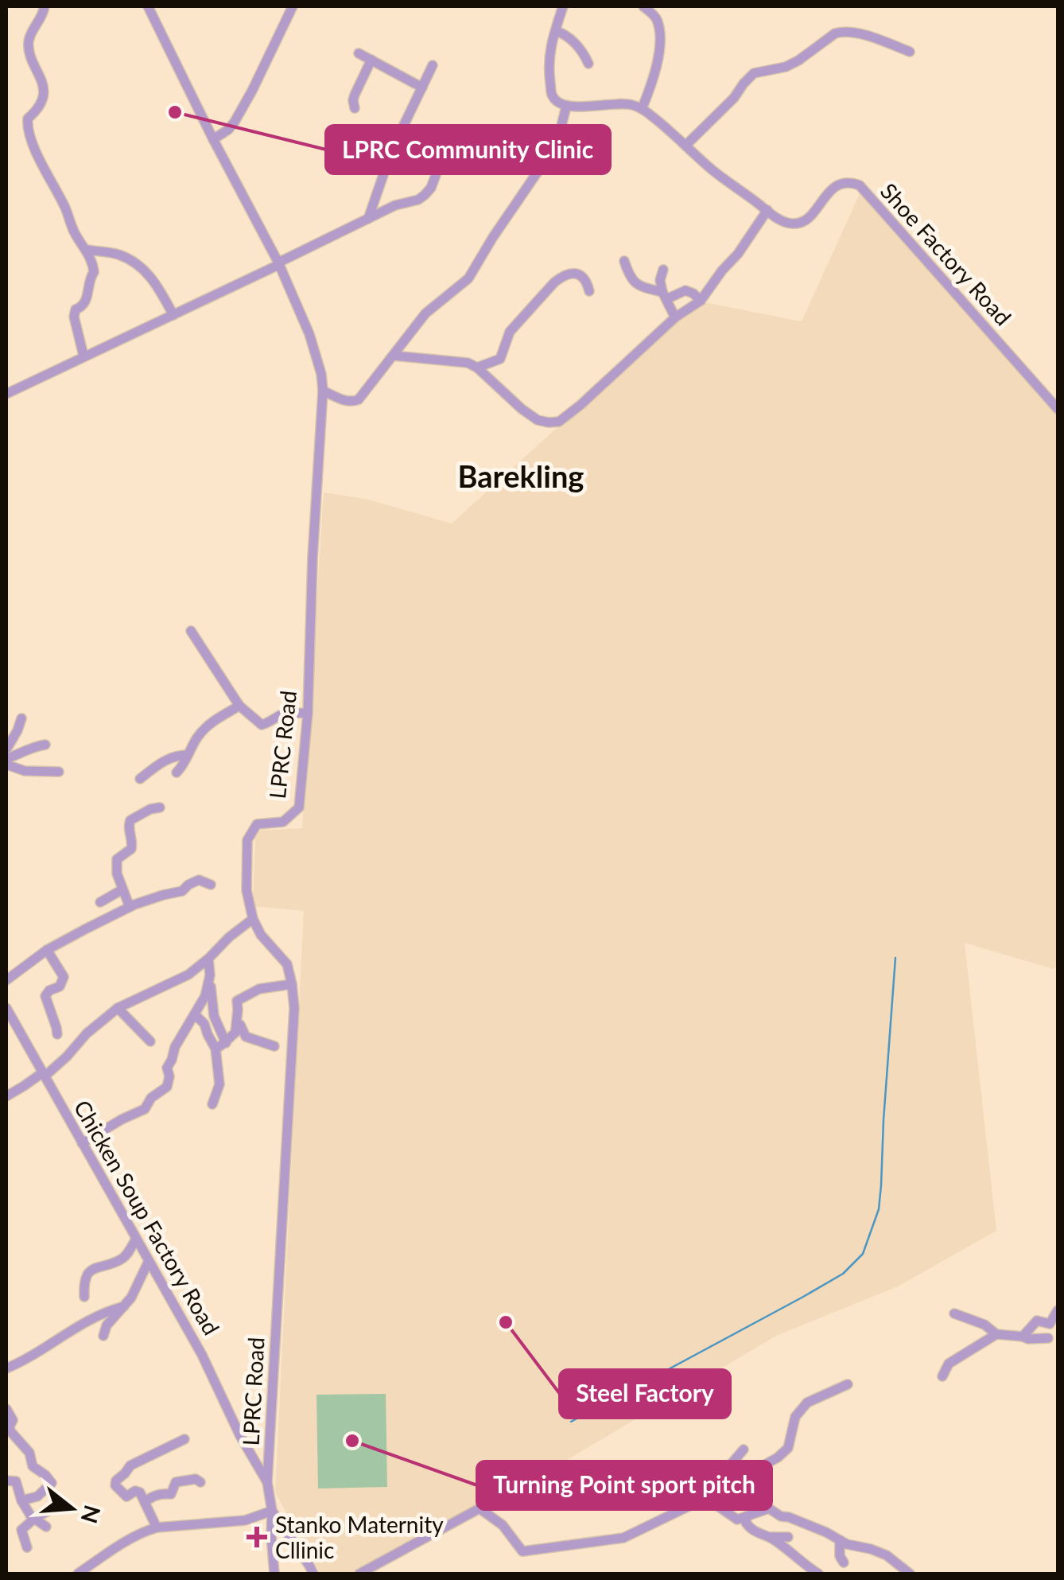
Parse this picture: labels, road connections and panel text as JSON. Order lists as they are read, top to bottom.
{
  "streets": {
    "street": ["Shoe Factory Road", "LPRC Road", "Chicken Soup Factory Road"]
  },
  "crossings": [
    ["LPRC Road", "Chicken Soup Factory Road"]
  ],
  "districts": ["Barekling"],
  "places": {
    "other": ["LPRC Community Clinic", "Steel Factory", "Turning Point sport pitch"],
    "health": ["Stanko Maternity Cllinic"]
  },
  "north": "right"
}
